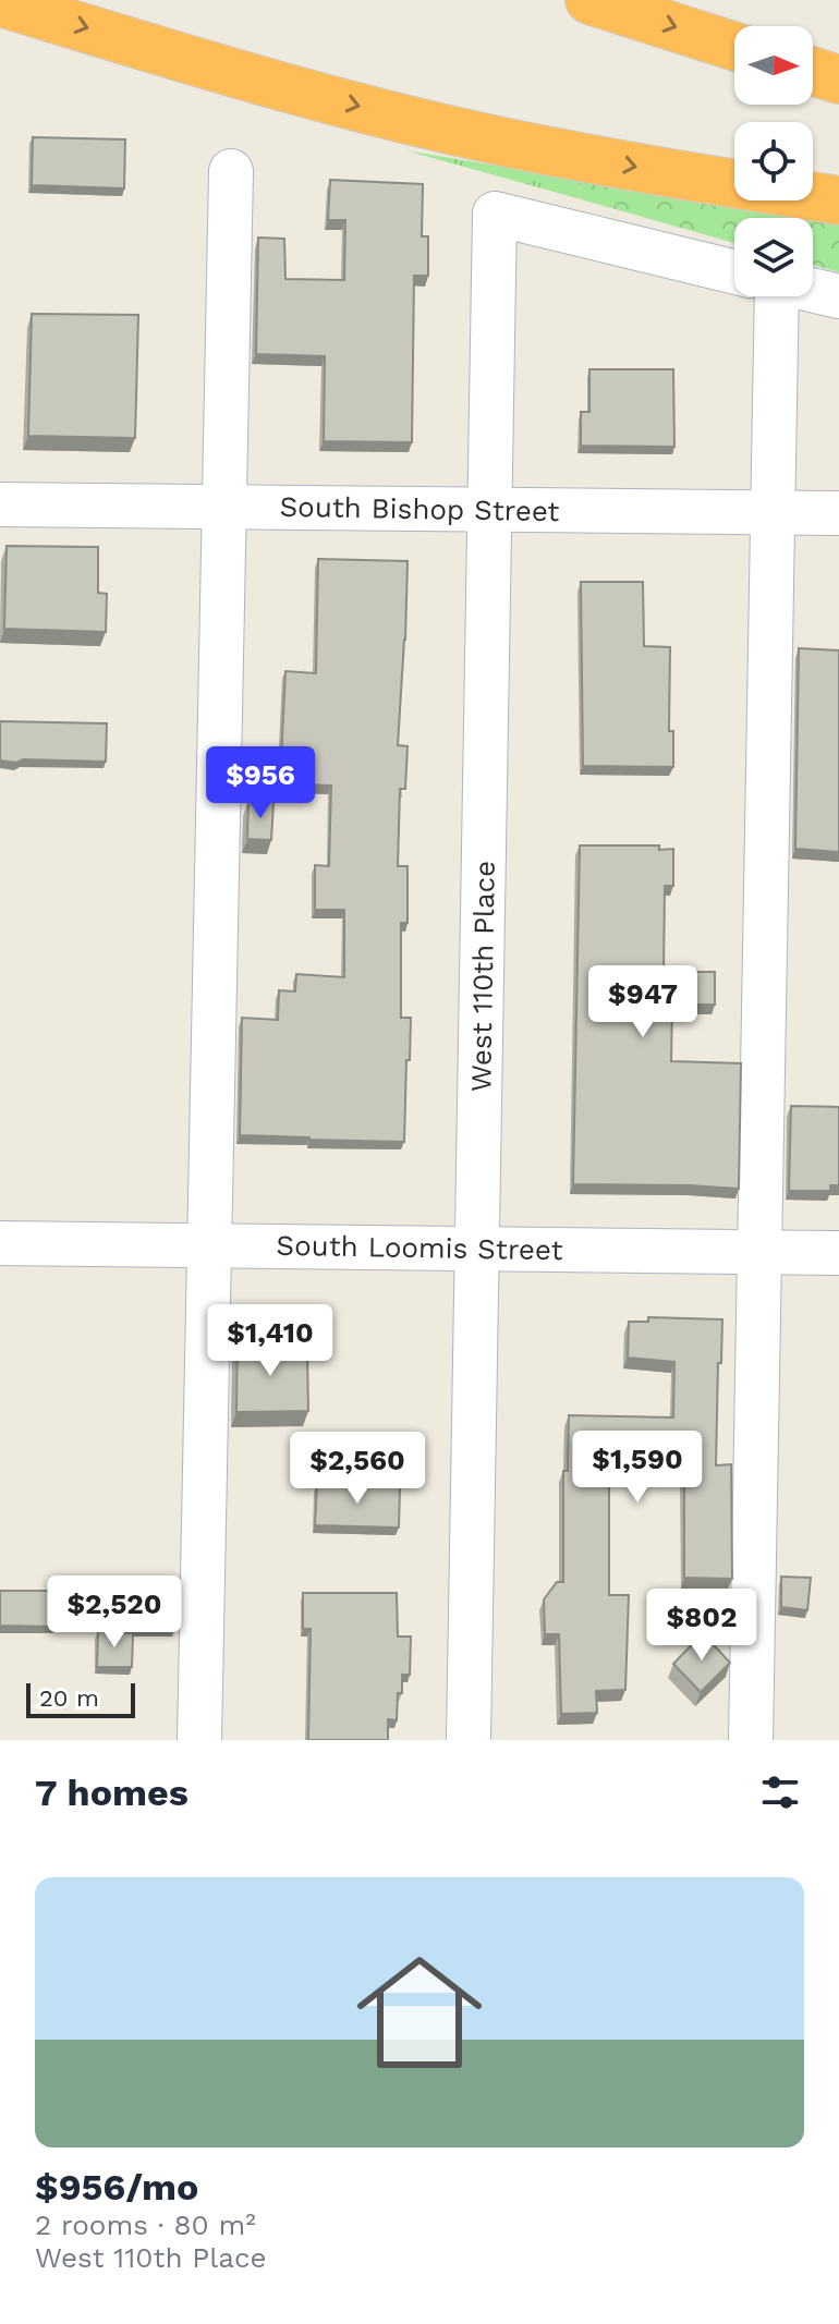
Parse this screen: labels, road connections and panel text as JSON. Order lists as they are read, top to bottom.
{
  "streets": {
    "street": ["South Bishop Street", "West 110th Place", "South Loomis Street"]
  },
  "crossings": [
    ["South Bishop Street", "West 110th Place"],
    ["West 110th Place", "South Loomis Street"]
  ],
  "scale_bar": "20 m",
  "north": "right",
  "page": {
    "price": [
      "$956",
      "$947",
      "$1,410",
      "$1,590",
      "$2,560",
      "$2,520",
      "$802"
    ],
    "scale": "20 m",
    "heading": "7 homes",
    "list": [
      {
        "name": "$956/mo",
        "note": "2 rooms · 80 m² · West 110th Place"
      }
    ]
  }
}
